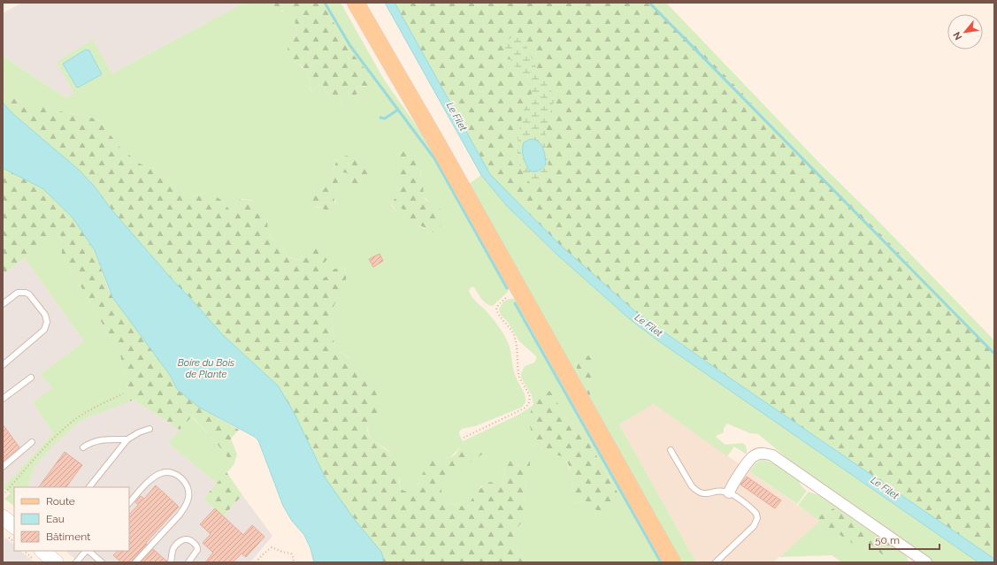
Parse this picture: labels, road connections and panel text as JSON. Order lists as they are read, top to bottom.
{
  "water": ["Le Filet", "Boire du Bois de Plante"],
  "legend": ["Route", "Eau", "Bâtiment"],
  "scale_bar": "50 m",
  "north": "bottom left"
}
